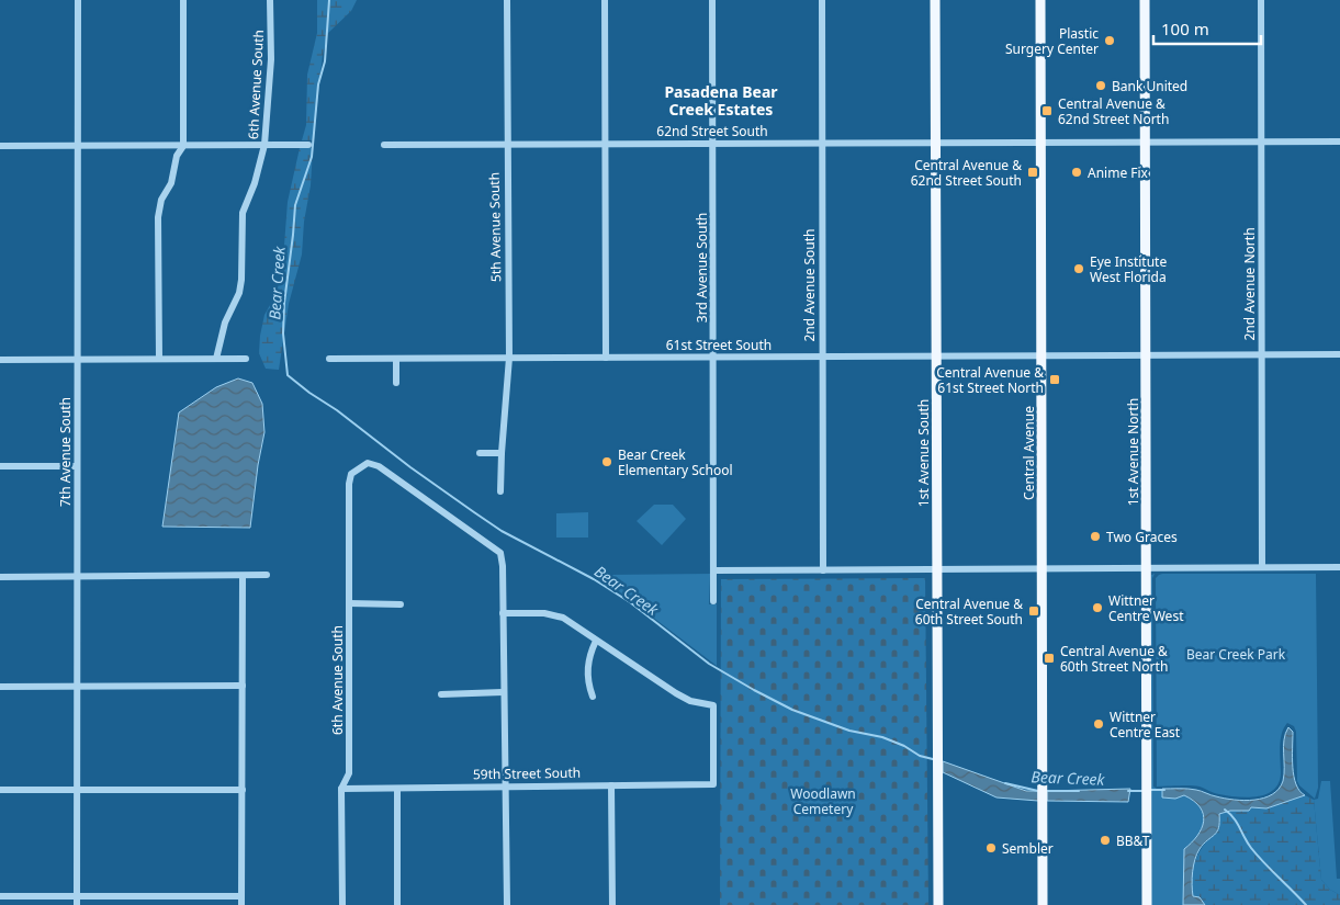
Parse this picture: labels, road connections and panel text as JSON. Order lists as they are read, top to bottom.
{
  "streets": {
    "main road": ["1st Avenue North", "1st Avenue South", "Central Avenue"],
    "street": [
      "6th Avenue South",
      "62nd Street South",
      "5th Avenue South",
      "3rd Avenue South",
      "2nd Avenue North",
      "2nd Avenue South",
      "61st Street South",
      "7th Avenue South",
      "59th Street South"
    ]
  },
  "crossings": [
    ["6th Avenue South", "59th Street South"],
    ["62nd Street South", "5th Avenue South"],
    ["62nd Street South", "3rd Avenue South"],
    ["62nd Street South", "2nd Avenue North"],
    ["62nd Street South", "2nd Avenue South"],
    ["62nd Street South", "1st Avenue North"],
    ["62nd Street South", "1st Avenue South"],
    ["62nd Street South", "Central Avenue"],
    ["5th Avenue South", "61st Street South"],
    ["3rd Avenue South", "61st Street South"],
    ["2nd Avenue North", "61st Street South"],
    ["2nd Avenue South", "61st Street South"],
    ["61st Street South", "1st Avenue North"],
    ["61st Street South", "1st Avenue South"],
    ["61st Street South", "Central Avenue"]
  ],
  "districts": ["Pasadena Bear Creek Estates"],
  "water": ["Bear Creek"],
  "parks": ["Bear Creek Park", "Woodlawn Cemetery"],
  "places": {
    "other": [
      "Plastic Surgery Center",
      "Bank United",
      "Anime Fix",
      "Eye Institute West Florida",
      "Bear Creek Elementary School",
      "Two Graces",
      "Wittner Centre West",
      "Wittner Centre East",
      "BB&T",
      "Sembler"
    ],
    "transit": [
      "Central Avenue & 62nd Street North",
      "Central Avenue & 62nd Street South",
      "Central Avenue & 61st Street North",
      "Central Avenue & 60th Street South",
      "Central Avenue & 60th Street North"
    ]
  },
  "scale_bar": "100 m"
}
